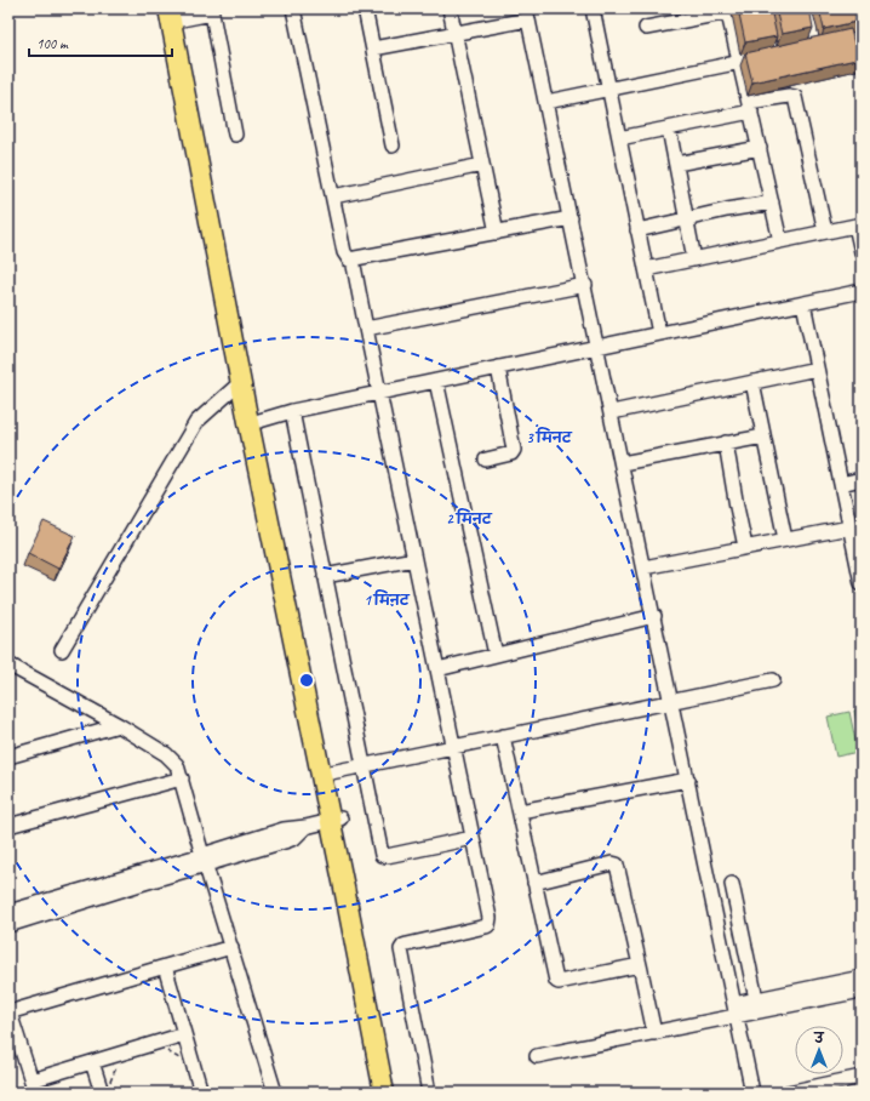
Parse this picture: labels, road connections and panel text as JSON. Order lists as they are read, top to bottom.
{
  "scale_bar": "100 m",
  "north": "top",
  "rings": ["3 मिनट", "2 मिनट", "1 मिनट"]
}
